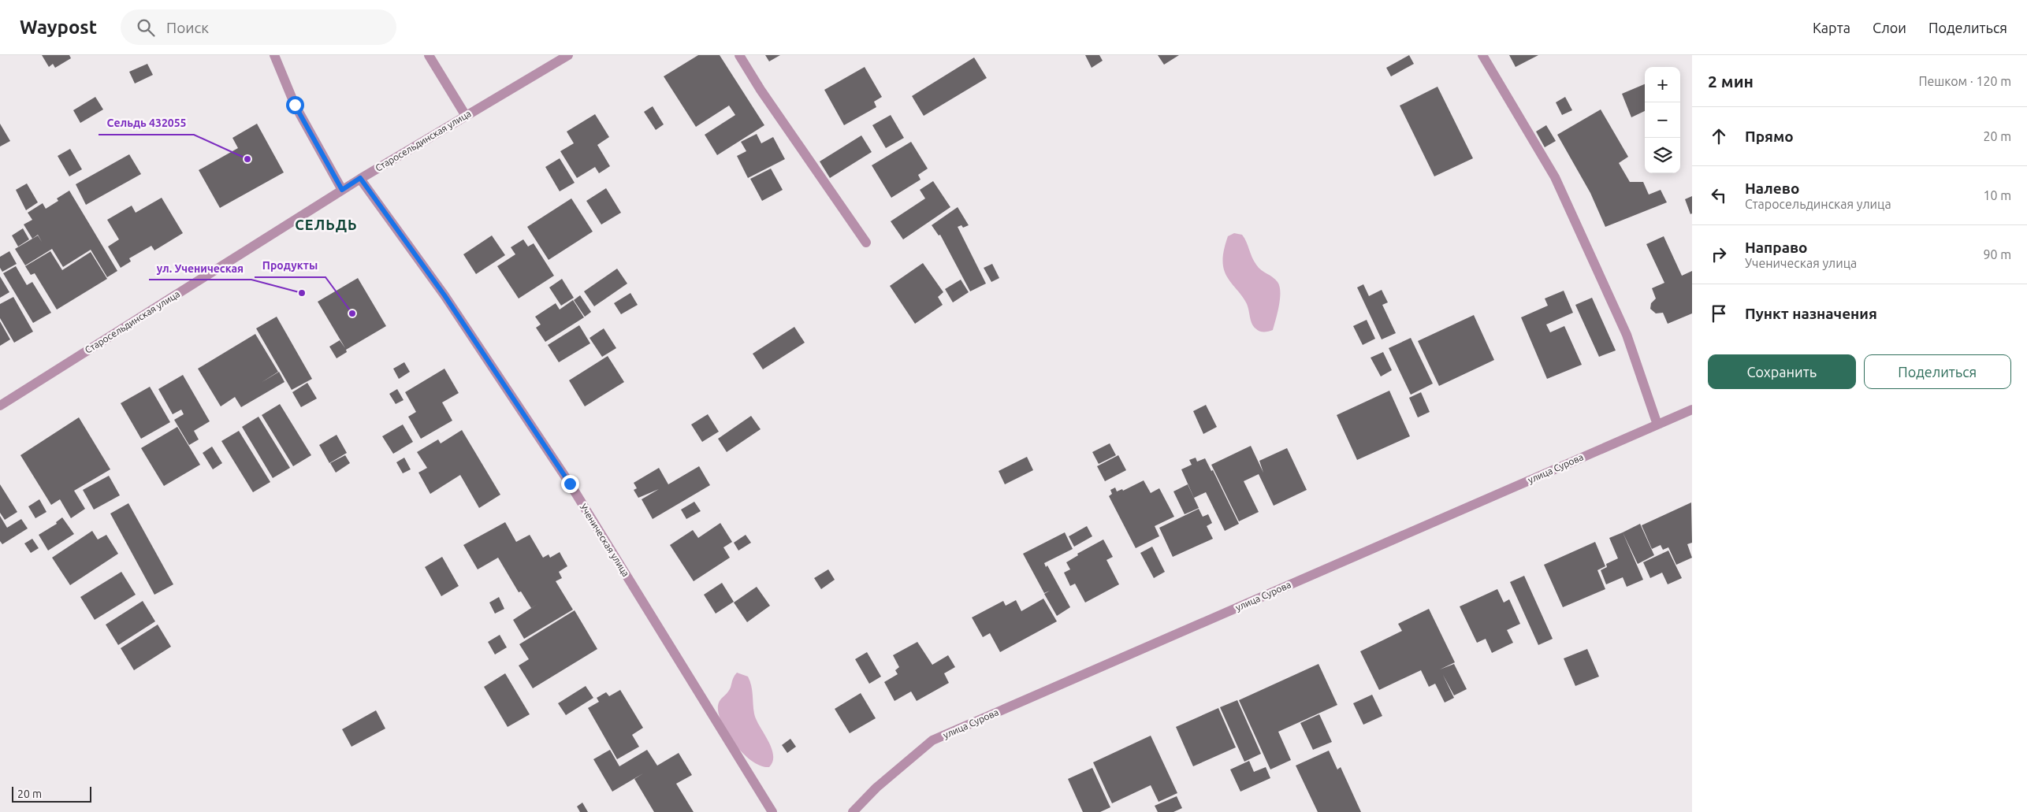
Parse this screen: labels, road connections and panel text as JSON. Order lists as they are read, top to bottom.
{
  "streets": {
    "street": ["Старосельдинская улица", "улица Сурова", "Ученическая улица"]
  },
  "crossings": [
    ["Старосельдинская улица", "Ученическая улица"]
  ],
  "districts": ["СЕЛЬДЬ"],
  "places": ["Сельдь 432055", "ул. Ученическая", "Продукты"],
  "scale_bar": "20 m",
  "page": {
    "header": "Waypost",
    "search": "Поиск",
    "nav": ["Карта", "Слои", "Поделиться"],
    "heading": ["2 мин", "Пешком · 120 m"],
    "map_buttons": ["+", "−"],
    "list": [
      ["Прямо", "20 m"],
      ["Налево", "Старосельдинская улица", "10 m"],
      ["Направо", "Ученическая улица", "90 m"],
      "Пункт назначения"
    ],
    "buttons": ["Сохранить", "Поделиться"],
    "scale": "20 m"
  }
}
